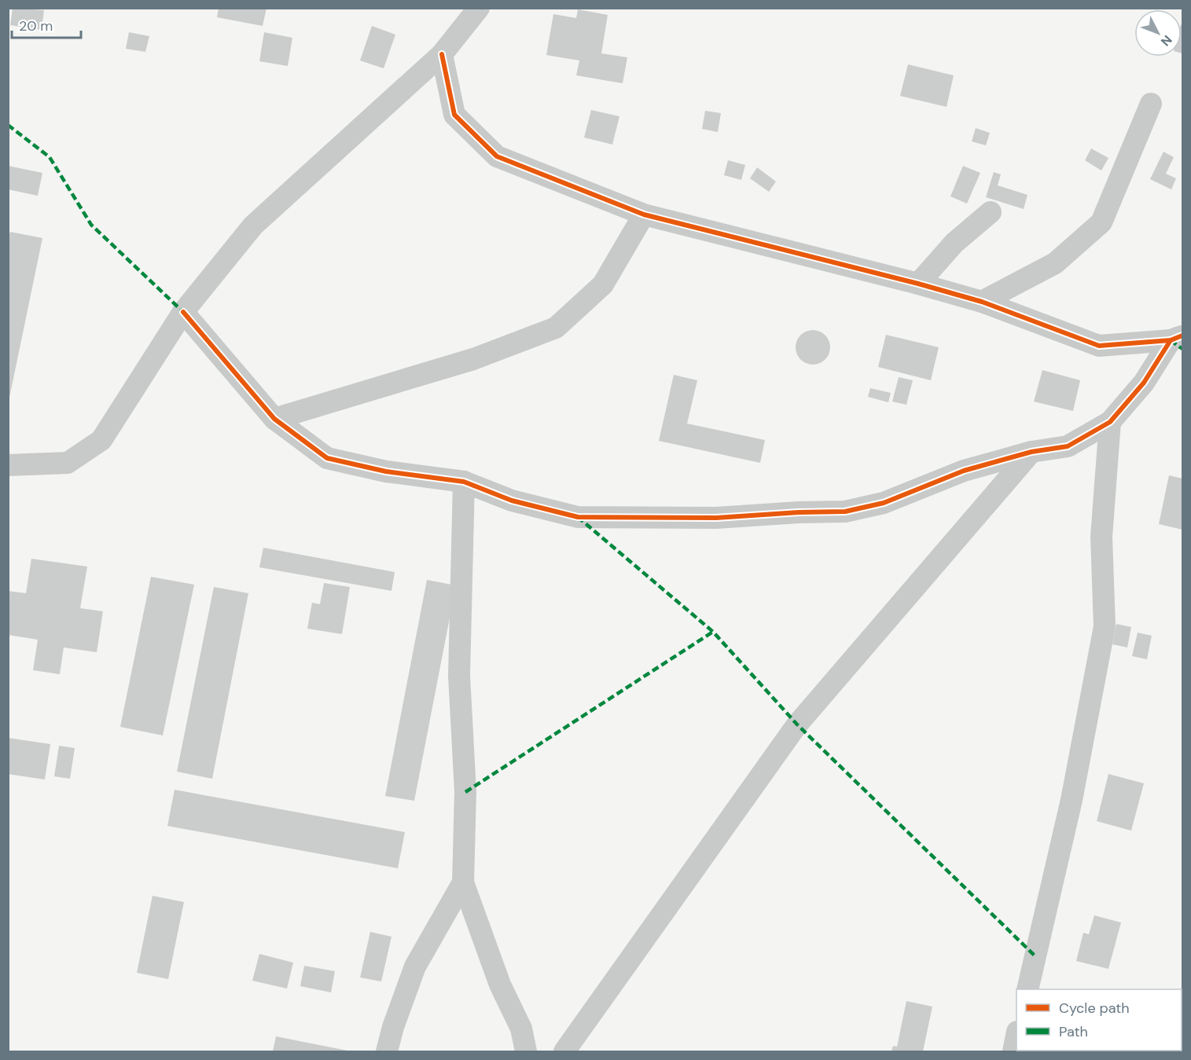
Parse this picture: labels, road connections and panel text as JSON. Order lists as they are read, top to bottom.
{
  "legend": ["Cycle path", "Path"],
  "scale_bar": "20 m",
  "north": "bottom right"
}
